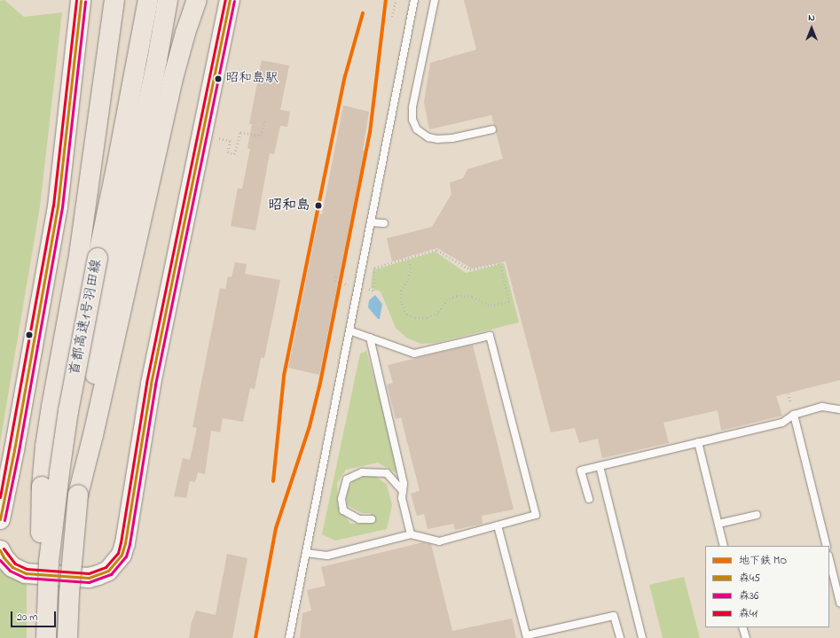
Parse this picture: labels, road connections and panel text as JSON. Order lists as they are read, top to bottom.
{
  "streets": {
    "highway": ["首都高速1号羽田線"]
  },
  "places": ["昭和島駅", "昭和島"],
  "lines": [
    "metro line MO",
    "transit line 森45",
    "transit line 森41",
    "transit line 森36"
  ],
  "legend": [
    "地下鉄 MO",
    "森45",
    "森36",
    "森41"
  ],
  "scale_bar": "20 m",
  "north": "top"
}
